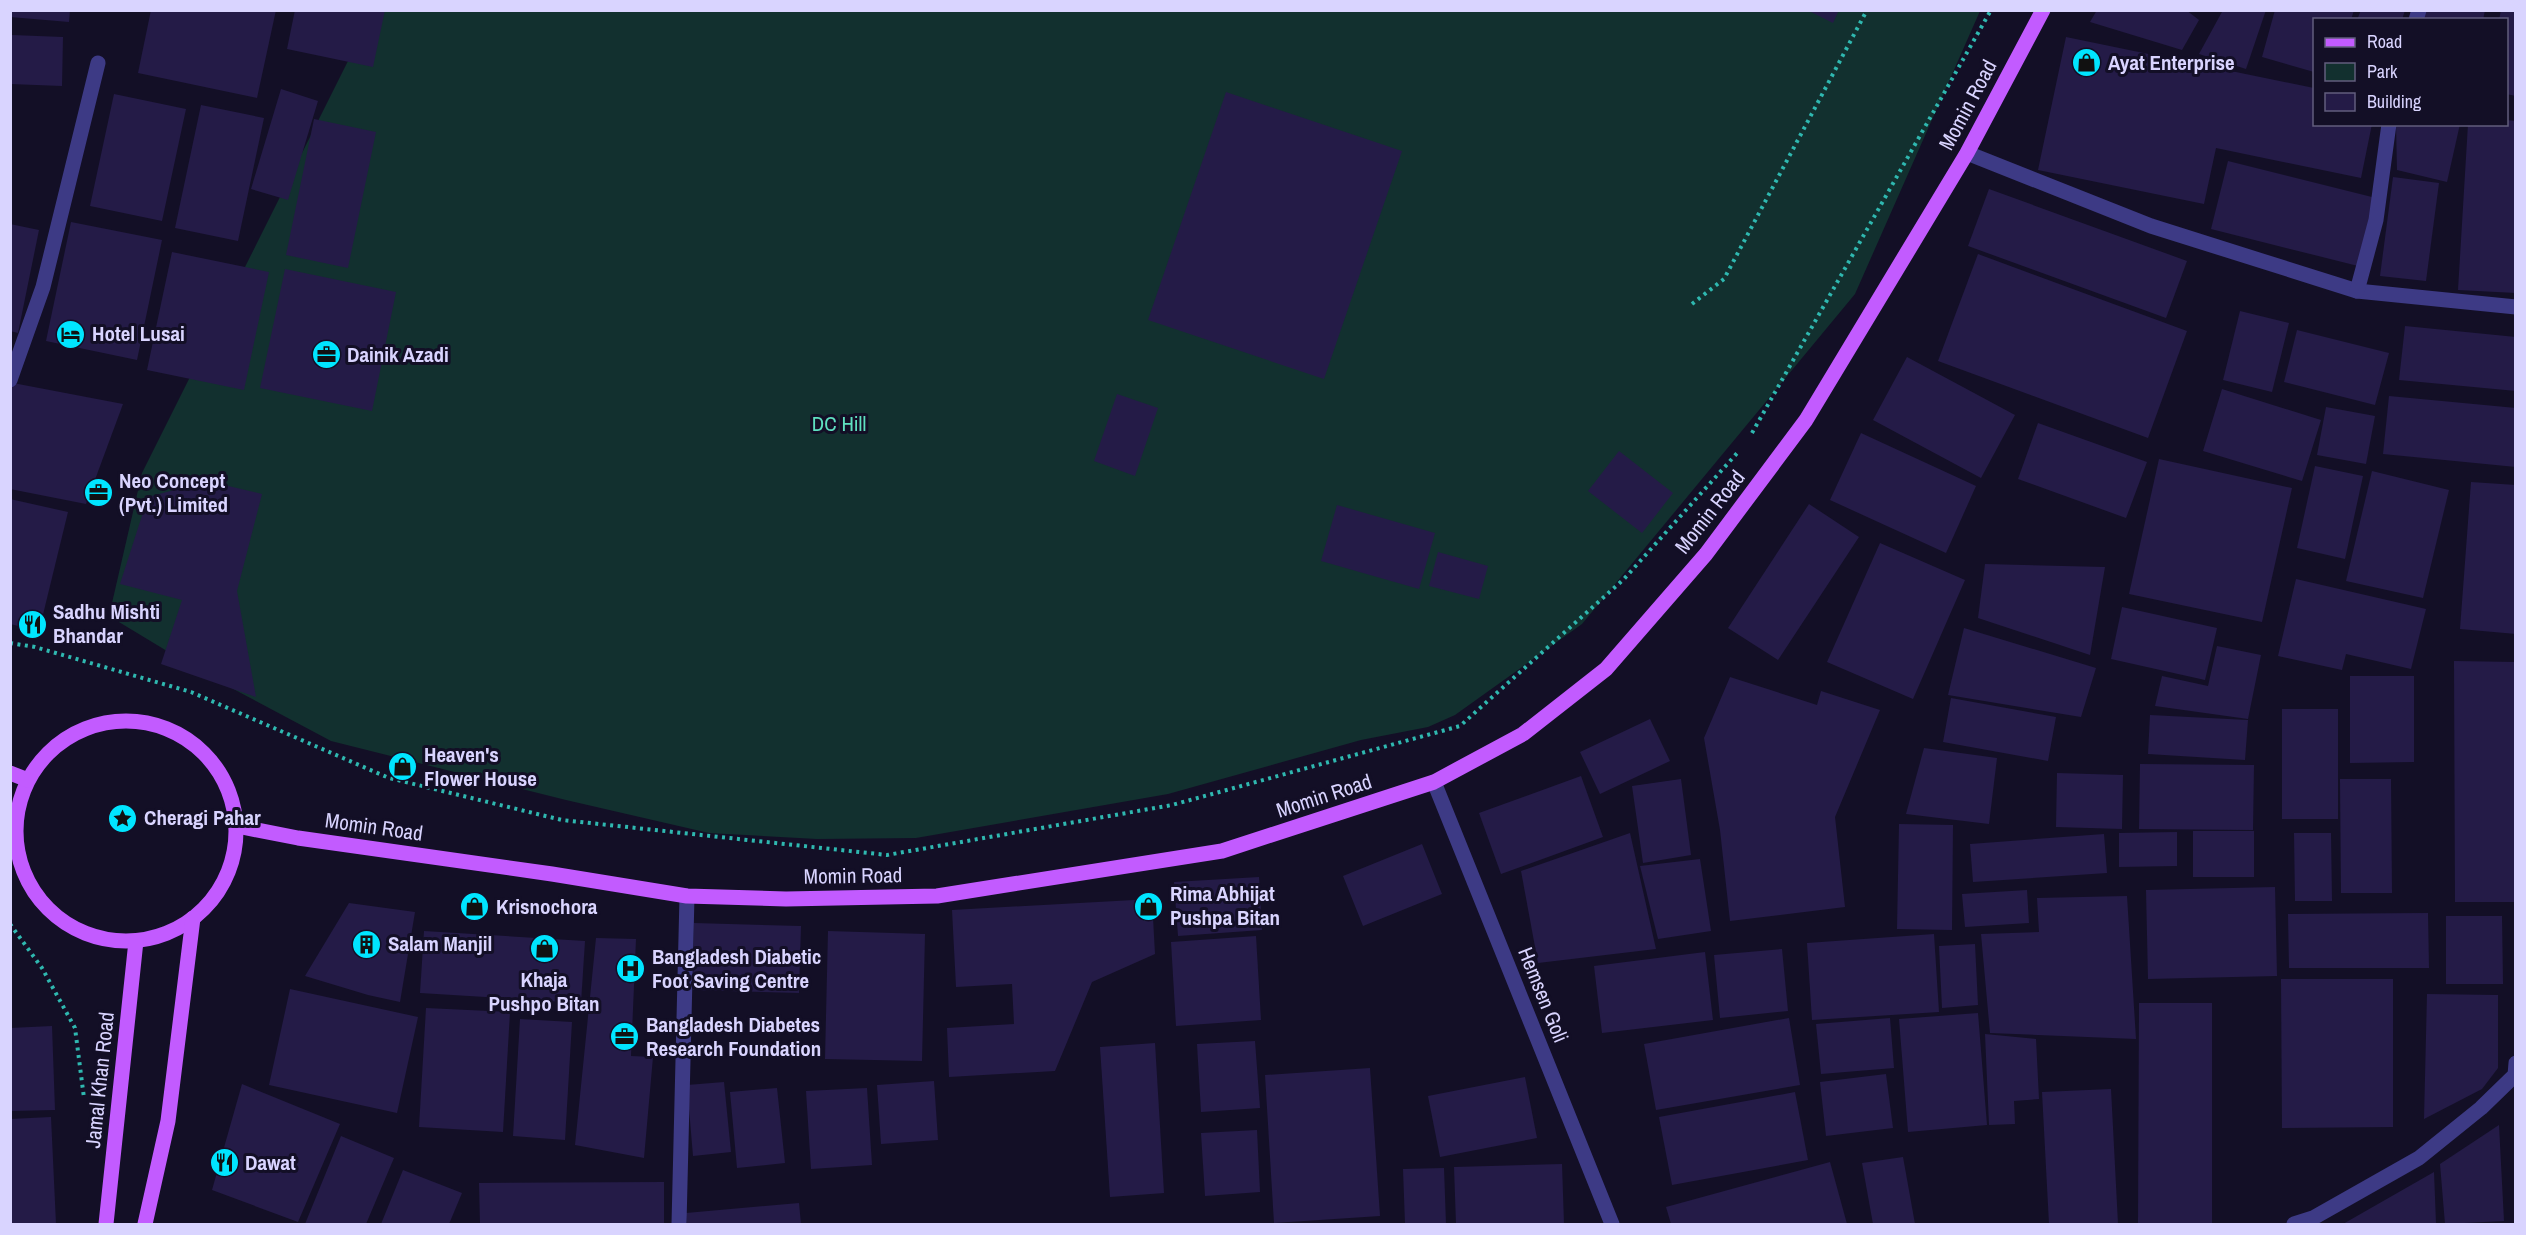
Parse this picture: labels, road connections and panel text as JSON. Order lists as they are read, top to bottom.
{
  "streets": {
    "main road": ["Momin Road", "Jamal Khan Road"],
    "street": ["Hemsen Goli"]
  },
  "crossings": [
    ["Momin Road", "Hemsen Goli"]
  ],
  "parks": ["DC Hill"],
  "places": {
    "shop": [
      "Ayat Enterprise",
      "Heaven's Flower House",
      "Rima Abhijat Pushpa Bitan",
      "Krisnochora",
      "Khaja Pushpo Bitan"
    ],
    "hotel": ["Hotel Lusai"],
    "office": ["Dainik Azadi", "Neo Concept (Pvt.) Limited", "Bangladesh Diabetes Research Foundation"],
    "restaurant": ["Sadhu Mishti Bhandar", "Dawat"],
    "place": ["Cheragi Pahar"],
    "building": ["Salam Manjil"],
    "hospital": ["Bangladesh Diabetic Foot Saving Centre"]
  },
  "legend": ["Road", "Park", "Building"]
}
